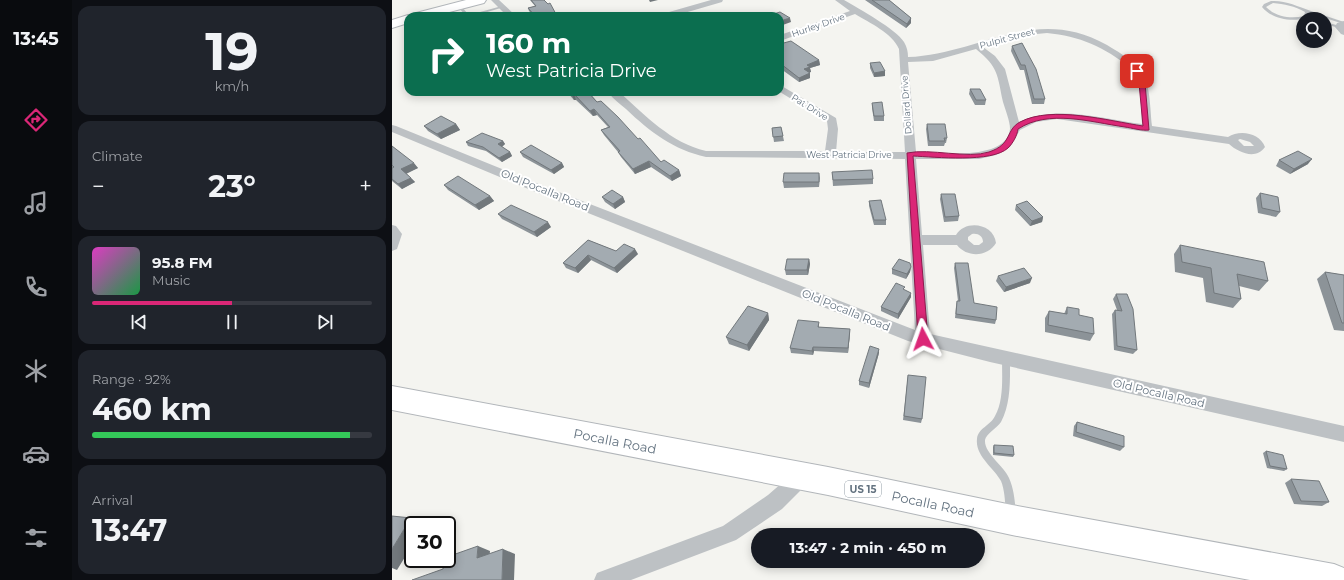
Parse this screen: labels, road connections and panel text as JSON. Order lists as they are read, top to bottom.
{
  "streets": {
    "main road": ["Pocalla Road", "US 15"],
    "street": [
      "Hurley Drive",
      "Pulpit Street",
      "Dollard Drive",
      "Pat Drive",
      "West Patricia Drive",
      "Old Pocalla Road"
    ]
  },
  "crossings": [
    ["Hurley Drive", "Dollard Drive"],
    ["Pulpit Street", "Dollard Drive"],
    ["Dollard Drive", "West Patricia Drive"],
    ["Dollard Drive", "Old Pocalla Road"],
    ["Pat Drive", "West Patricia Drive"]
  ],
  "page": {
    "tabs": "13:45",
    "tile": [
      ["19", "km/h"],
      "Climate",
      ["Range · 92%", "460 km"],
      ["Arrival", "13:47"]
    ],
    "turn": ["160 m", "West Patricia Drive"],
    "heat": ["−", "23°", "+"],
    "song": ["95.8 FM", "Music"],
    "limit": "30",
    "trip": "13:47 · 2 min · 450 m"
  }
}
